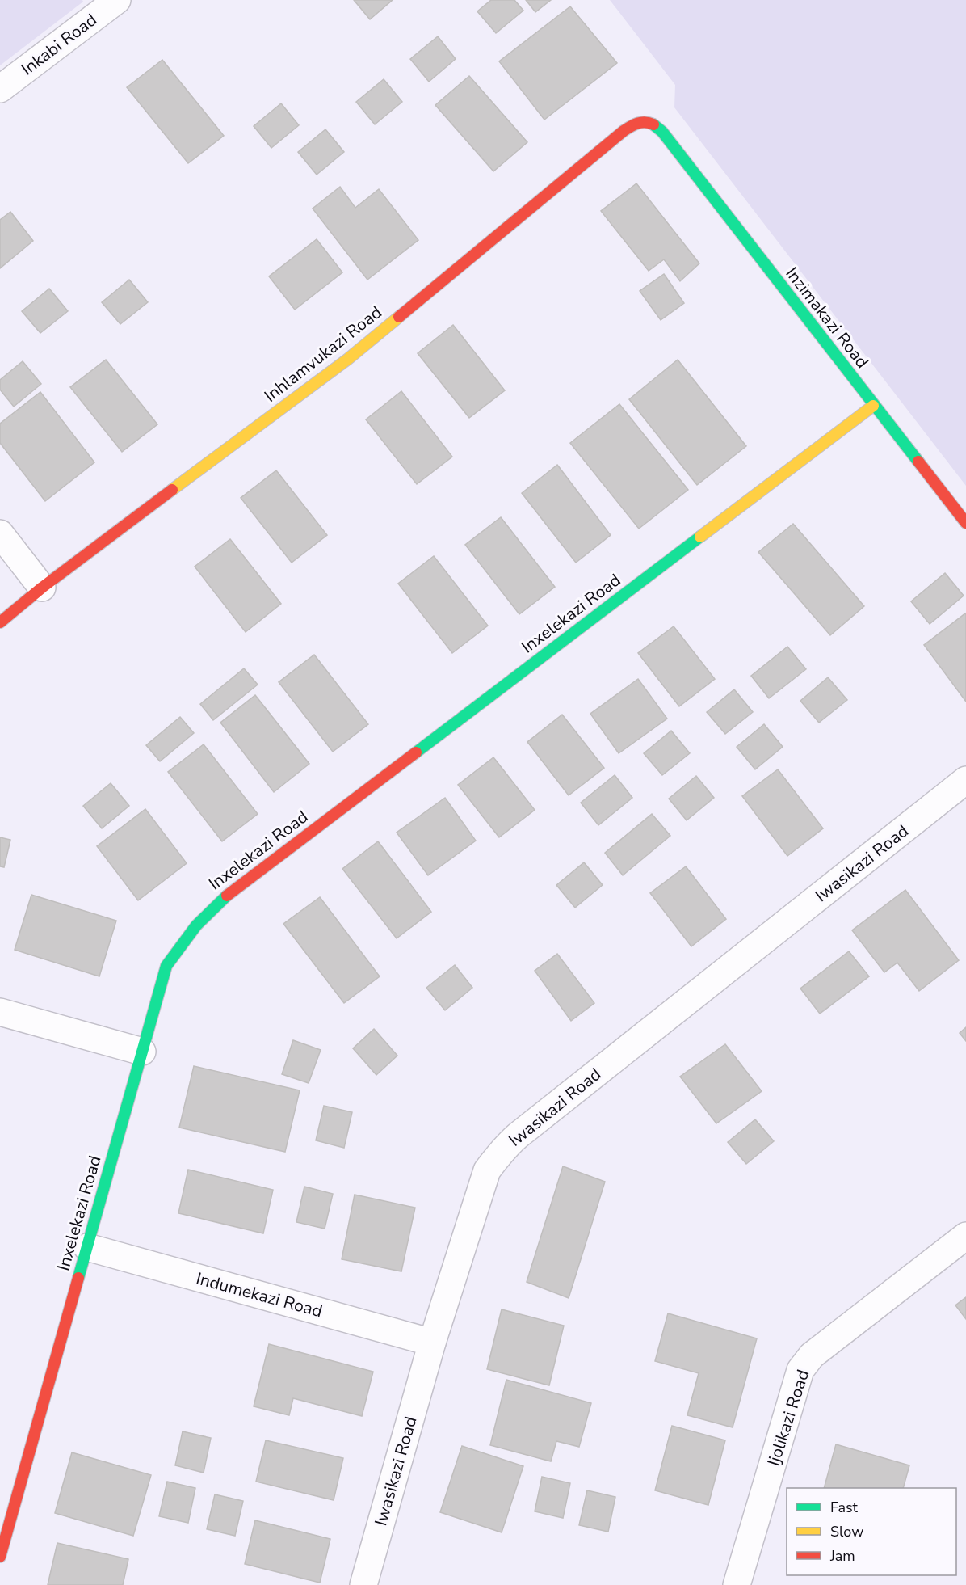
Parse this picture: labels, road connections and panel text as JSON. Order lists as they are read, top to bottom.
{
  "streets": {
    "street": [
      "Inkabi Road",
      "Inzimakazi Road",
      "Inhlamvukazi Road",
      "Inxelekazi Road",
      "Iwasikazi Road",
      "Indumekazi Road",
      "Ijolikazi Road"
    ]
  },
  "crossings": [
    ["Inzimakazi Road", "Inhlamvukazi Road"],
    ["Inzimakazi Road", "Inxelekazi Road"],
    ["Inxelekazi Road", "Indumekazi Road"],
    ["Iwasikazi Road", "Indumekazi Road"]
  ],
  "legend": ["Fast", "Slow", "Jam"]
}
